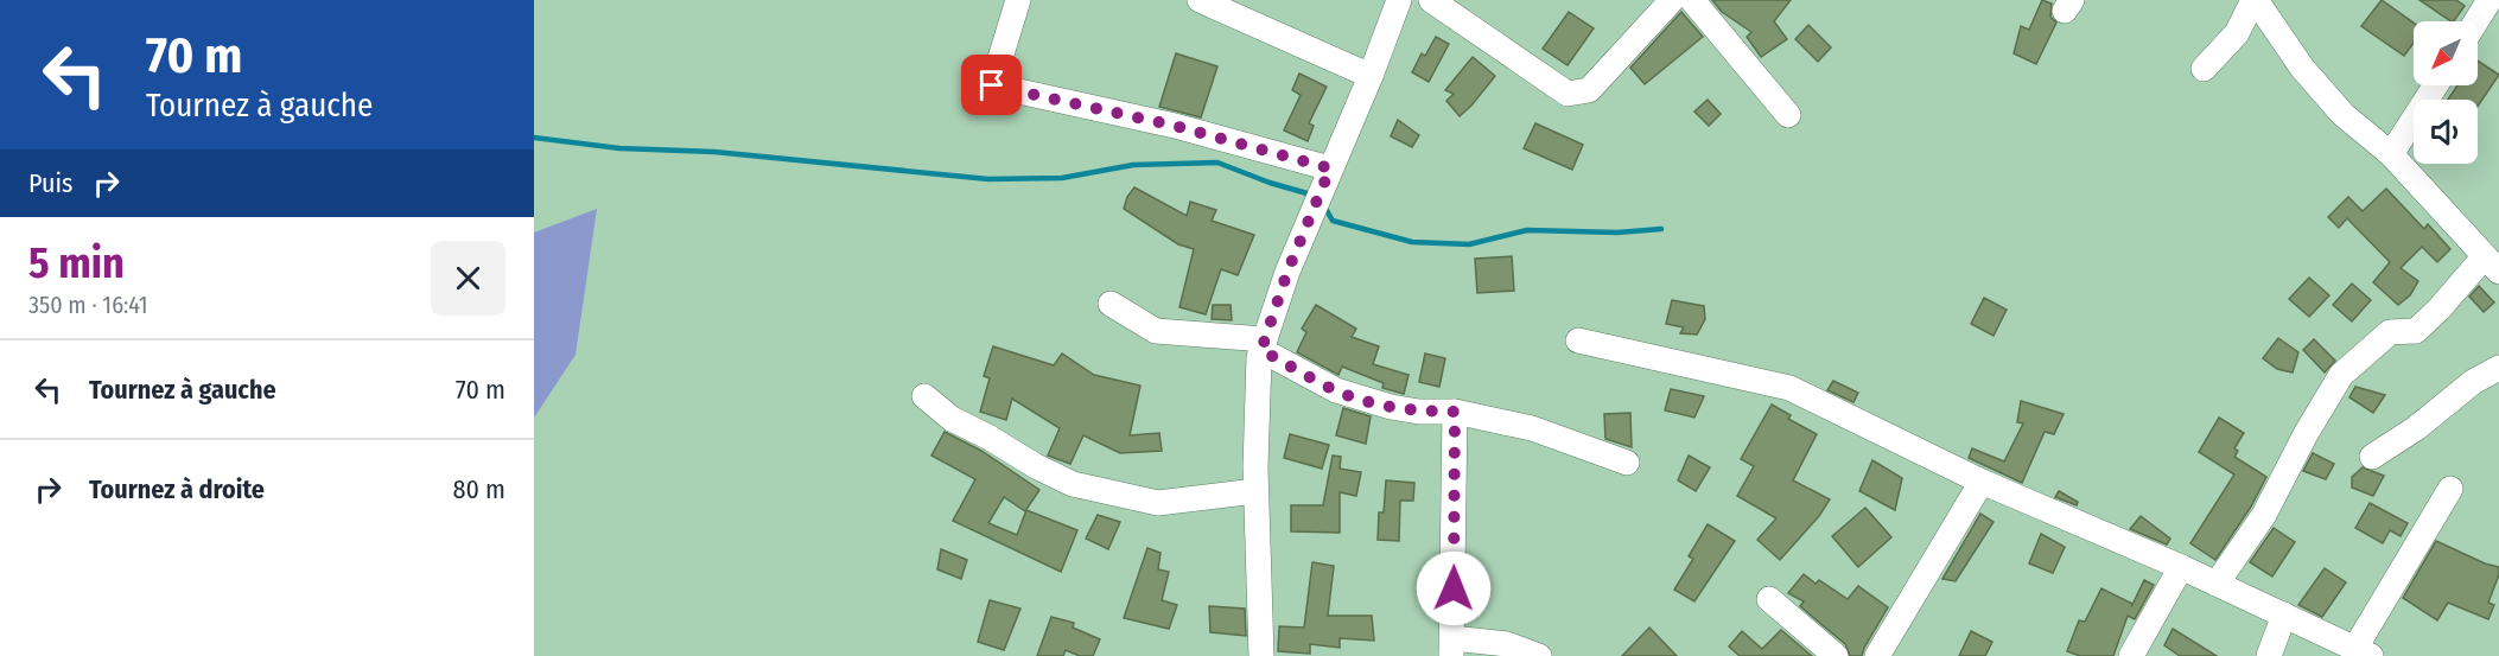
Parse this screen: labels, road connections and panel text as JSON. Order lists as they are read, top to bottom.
{
  "north": "bottom left",
  "page": {
    "turn": ["70 m", "Tournez à gauche"],
    "then": "Puis",
    "heading": ["5 min", "350 m · 16:41"],
    "list": [
      {
        "name": "Tournez à gauche",
        "value": "70 m"
      },
      {
        "name": "Tournez à droite",
        "value": "80 m"
      }
    ]
  }
}
